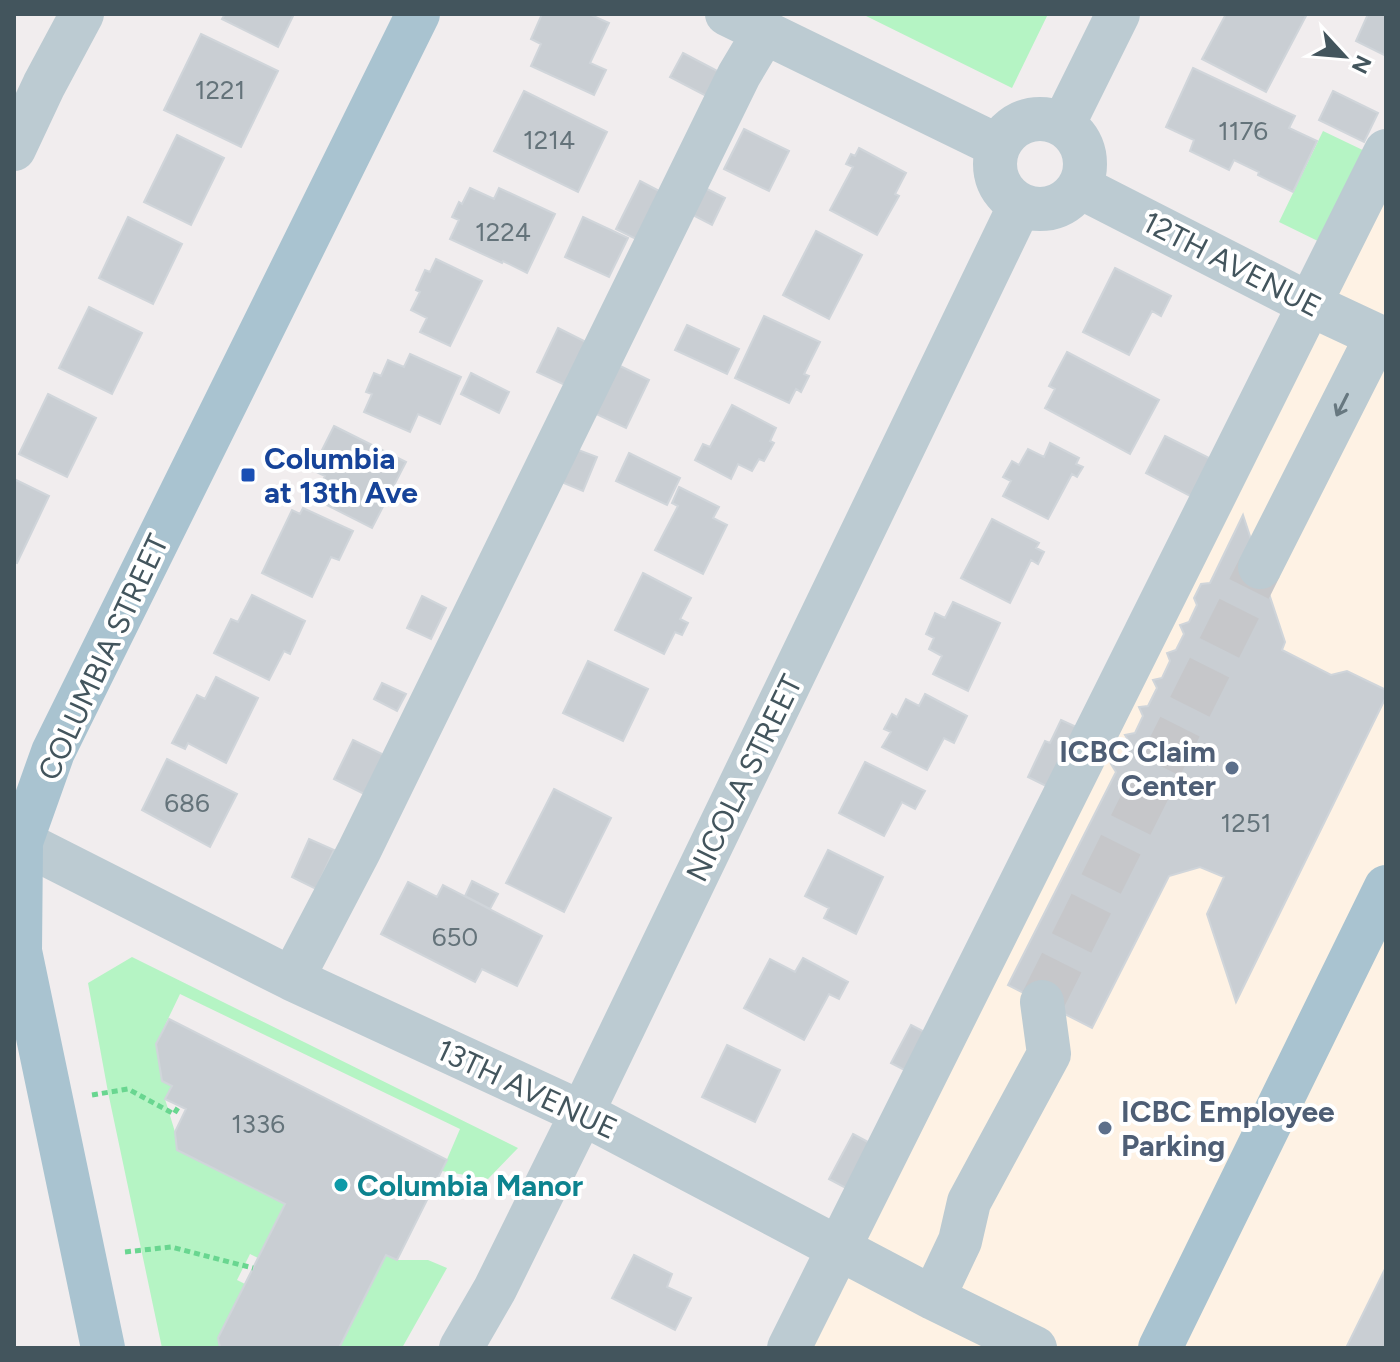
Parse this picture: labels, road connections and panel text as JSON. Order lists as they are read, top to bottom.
{
  "streets": {
    "main road": ["COLUMBIA STREET"],
    "street": ["12TH AVENUE", "NICOLA STREET", "13TH AVENUE"]
  },
  "crossings": [
    ["12TH AVENUE", "NICOLA STREET"],
    ["COLUMBIA STREET", "13TH AVENUE"],
    ["NICOLA STREET", "13TH AVENUE"]
  ],
  "places": {
    "transit": ["Columbia at 13th Ave"],
    "other": ["ICBC Claim Center", "ICBC Employee Parking", "Columbia Manor"]
  },
  "house_numbers": [
    "1221",
    "1176",
    "1214",
    "1224",
    "686",
    "1251",
    "650",
    "1336"
  ],
  "north": "bottom right"
}
